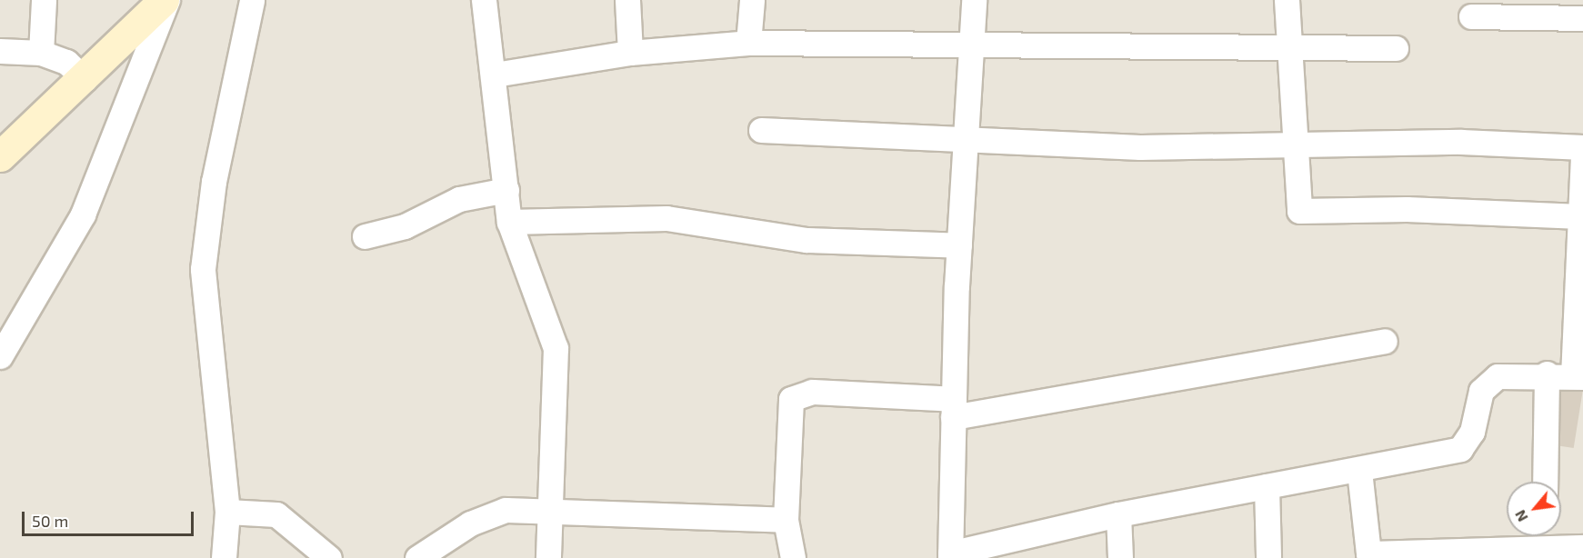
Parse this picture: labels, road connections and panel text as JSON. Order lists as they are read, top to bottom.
{
  "scale_bar": "50 m",
  "north": "bottom left"
}
